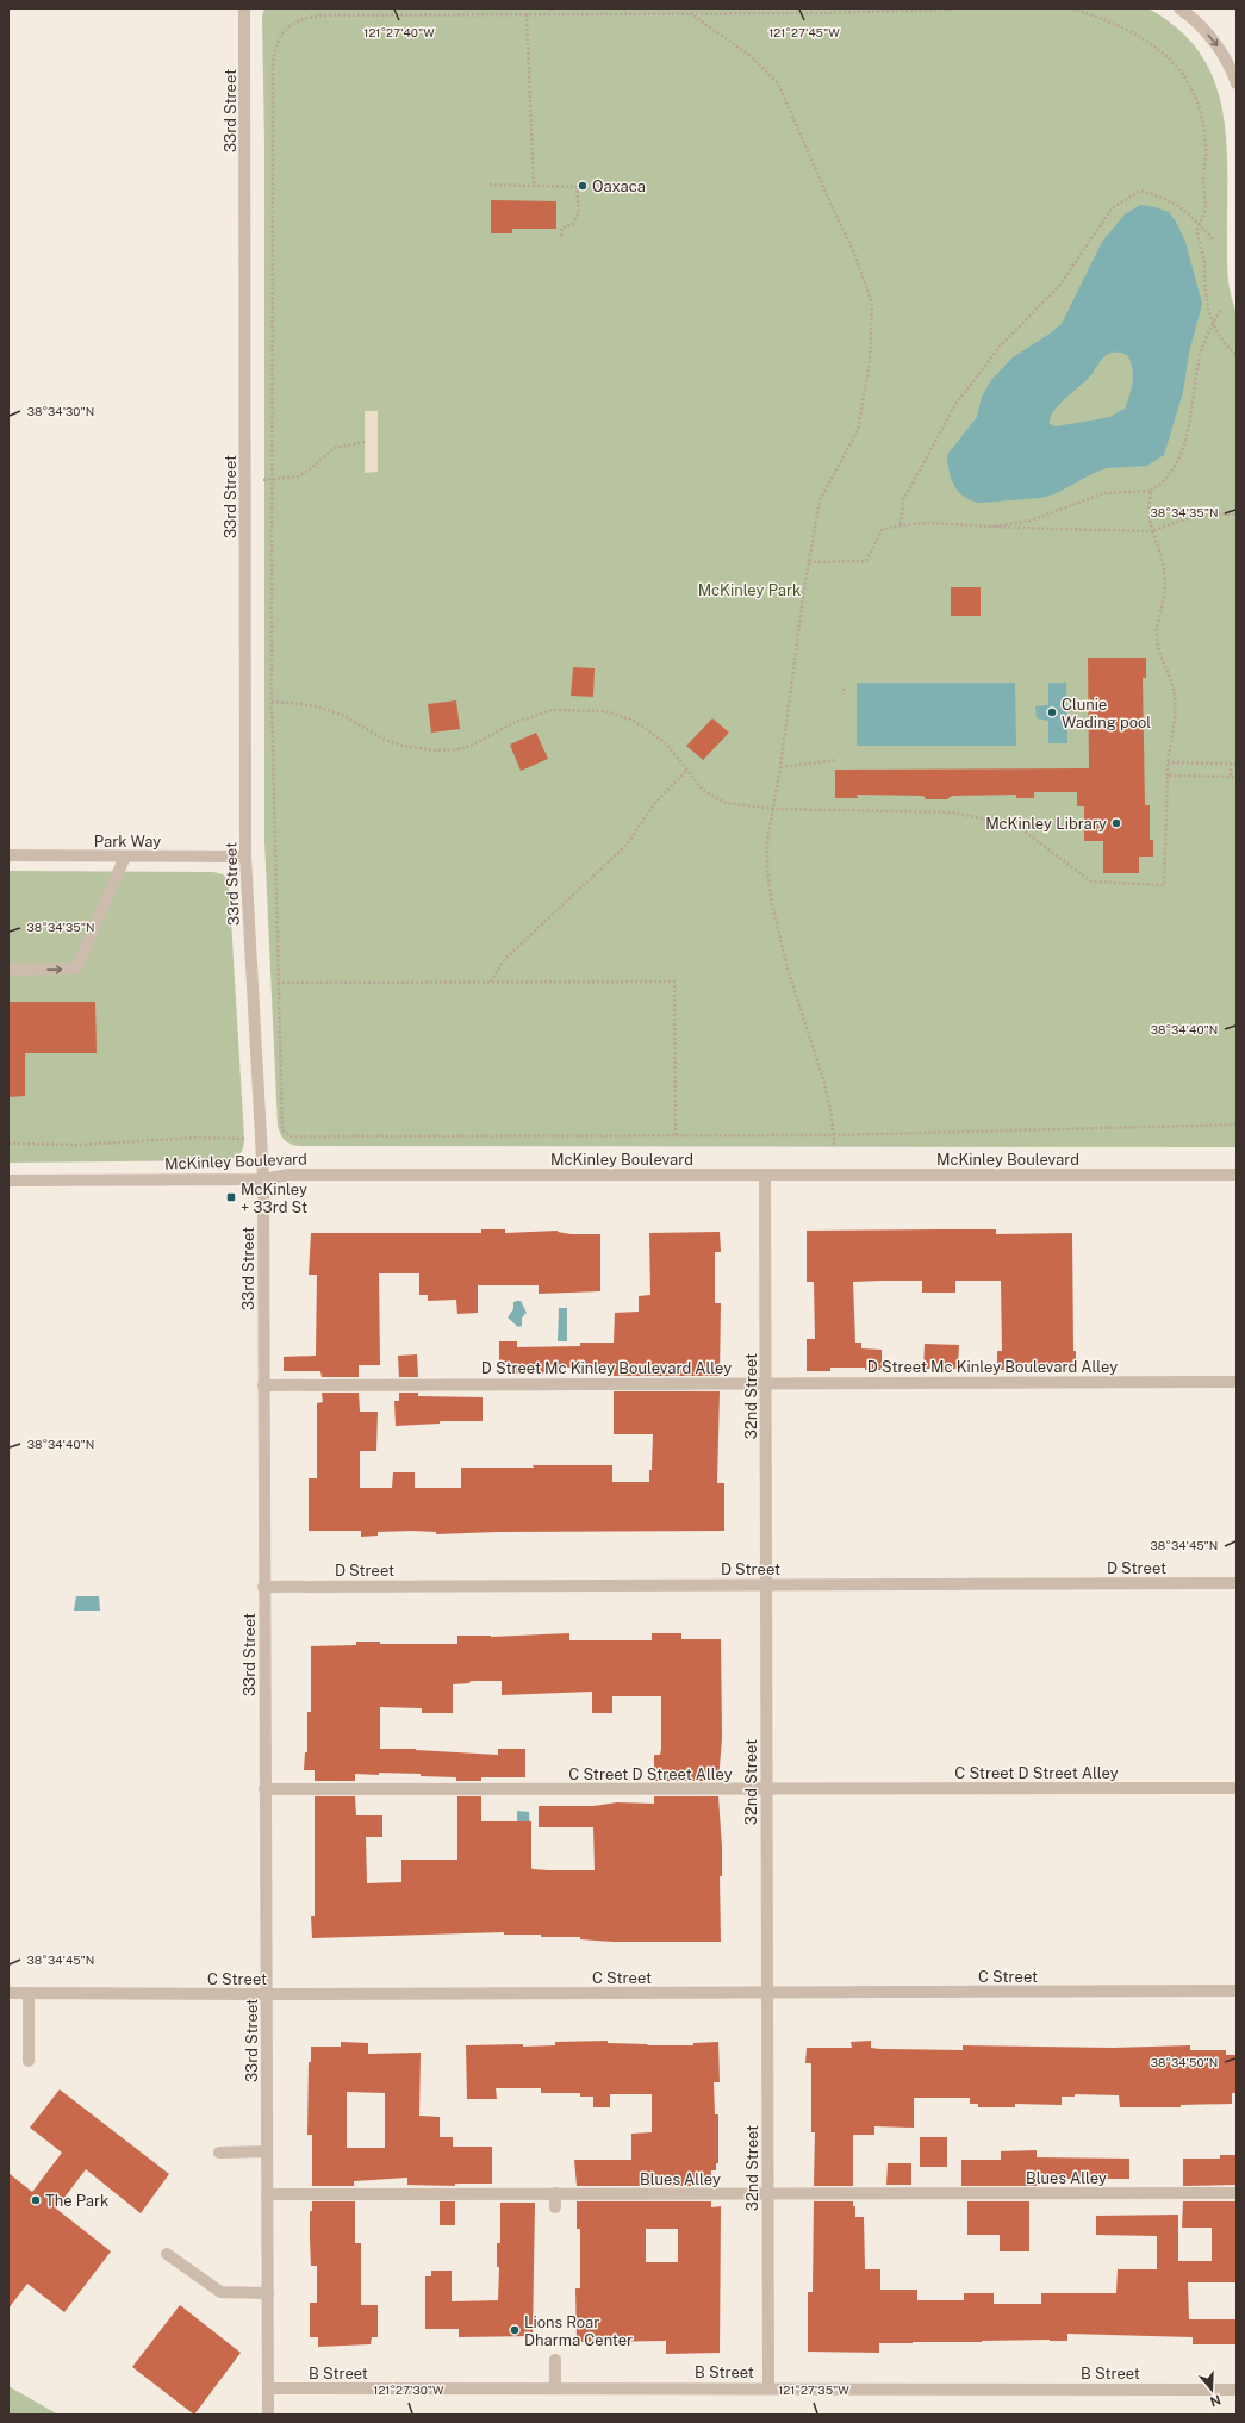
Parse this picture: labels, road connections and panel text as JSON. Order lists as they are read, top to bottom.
{
  "streets": {
    "street": [
      "33rd Street",
      "Park Way",
      "McKinley Boulevard",
      "D Street Mc Kinley Boulevard Alley",
      "32nd Street",
      "D Street",
      "C Street D Street Alley",
      "C Street",
      "Blues Alley",
      "B Street"
    ]
  },
  "crossings": [
    ["33rd Street", "Park Way"],
    ["33rd Street", "McKinley Boulevard"],
    ["33rd Street", "D Street Mc Kinley Boulevard Alley"],
    ["33rd Street", "D Street"],
    ["33rd Street", "C Street D Street Alley"],
    ["33rd Street", "C Street"],
    ["33rd Street", "Blues Alley"],
    ["33rd Street", "B Street"],
    ["McKinley Boulevard", "32nd Street"],
    ["D Street Mc Kinley Boulevard Alley", "32nd Street"],
    ["32nd Street", "D Street"],
    ["32nd Street", "C Street D Street Alley"],
    ["32nd Street", "C Street"],
    ["32nd Street", "Blues Alley"],
    ["32nd Street", "B Street"]
  ],
  "parks": ["McKinley Park"],
  "places": {
    "other": [
      "Oaxaca",
      "Clunie Wading pool",
      "McKinley Library",
      "The Park",
      "Lions Roar Dharma Center"
    ],
    "transit": ["McKinley + 33rd St"]
  },
  "north": "bottom",
  "coordinates": [
    "121°27'40\"W",
    "121°27'45\"W",
    "38°34'30\"N",
    "38°34'35\"N",
    "38°34'40\"N",
    "38°34'45\"N",
    "38°34'50\"N",
    "121°27'30\"W",
    "121°27'35\"W"
  ]
}
